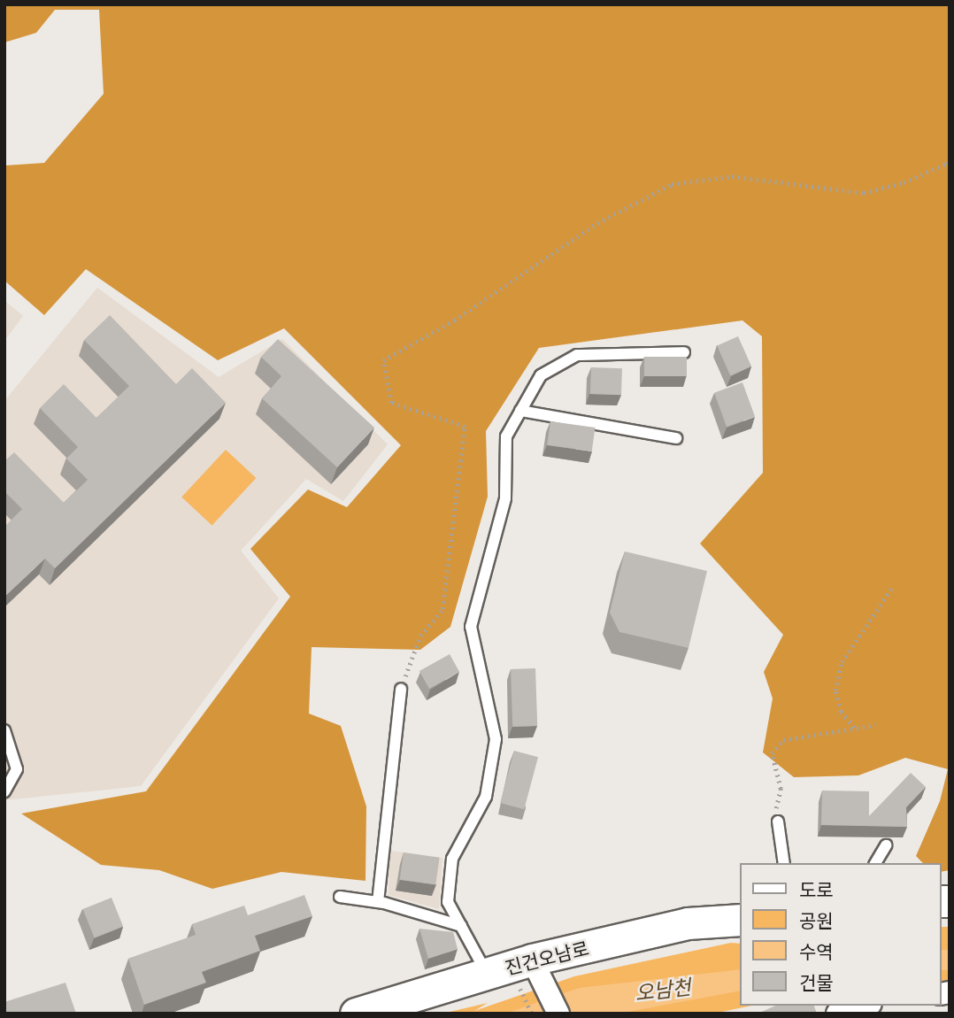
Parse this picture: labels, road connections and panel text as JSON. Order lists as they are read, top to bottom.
{
  "streets": {
    "main road": ["진건오남로"]
  },
  "water": ["오남천"],
  "legend": [
    "도로",
    "공원",
    "수역",
    "건물"
  ]
}
